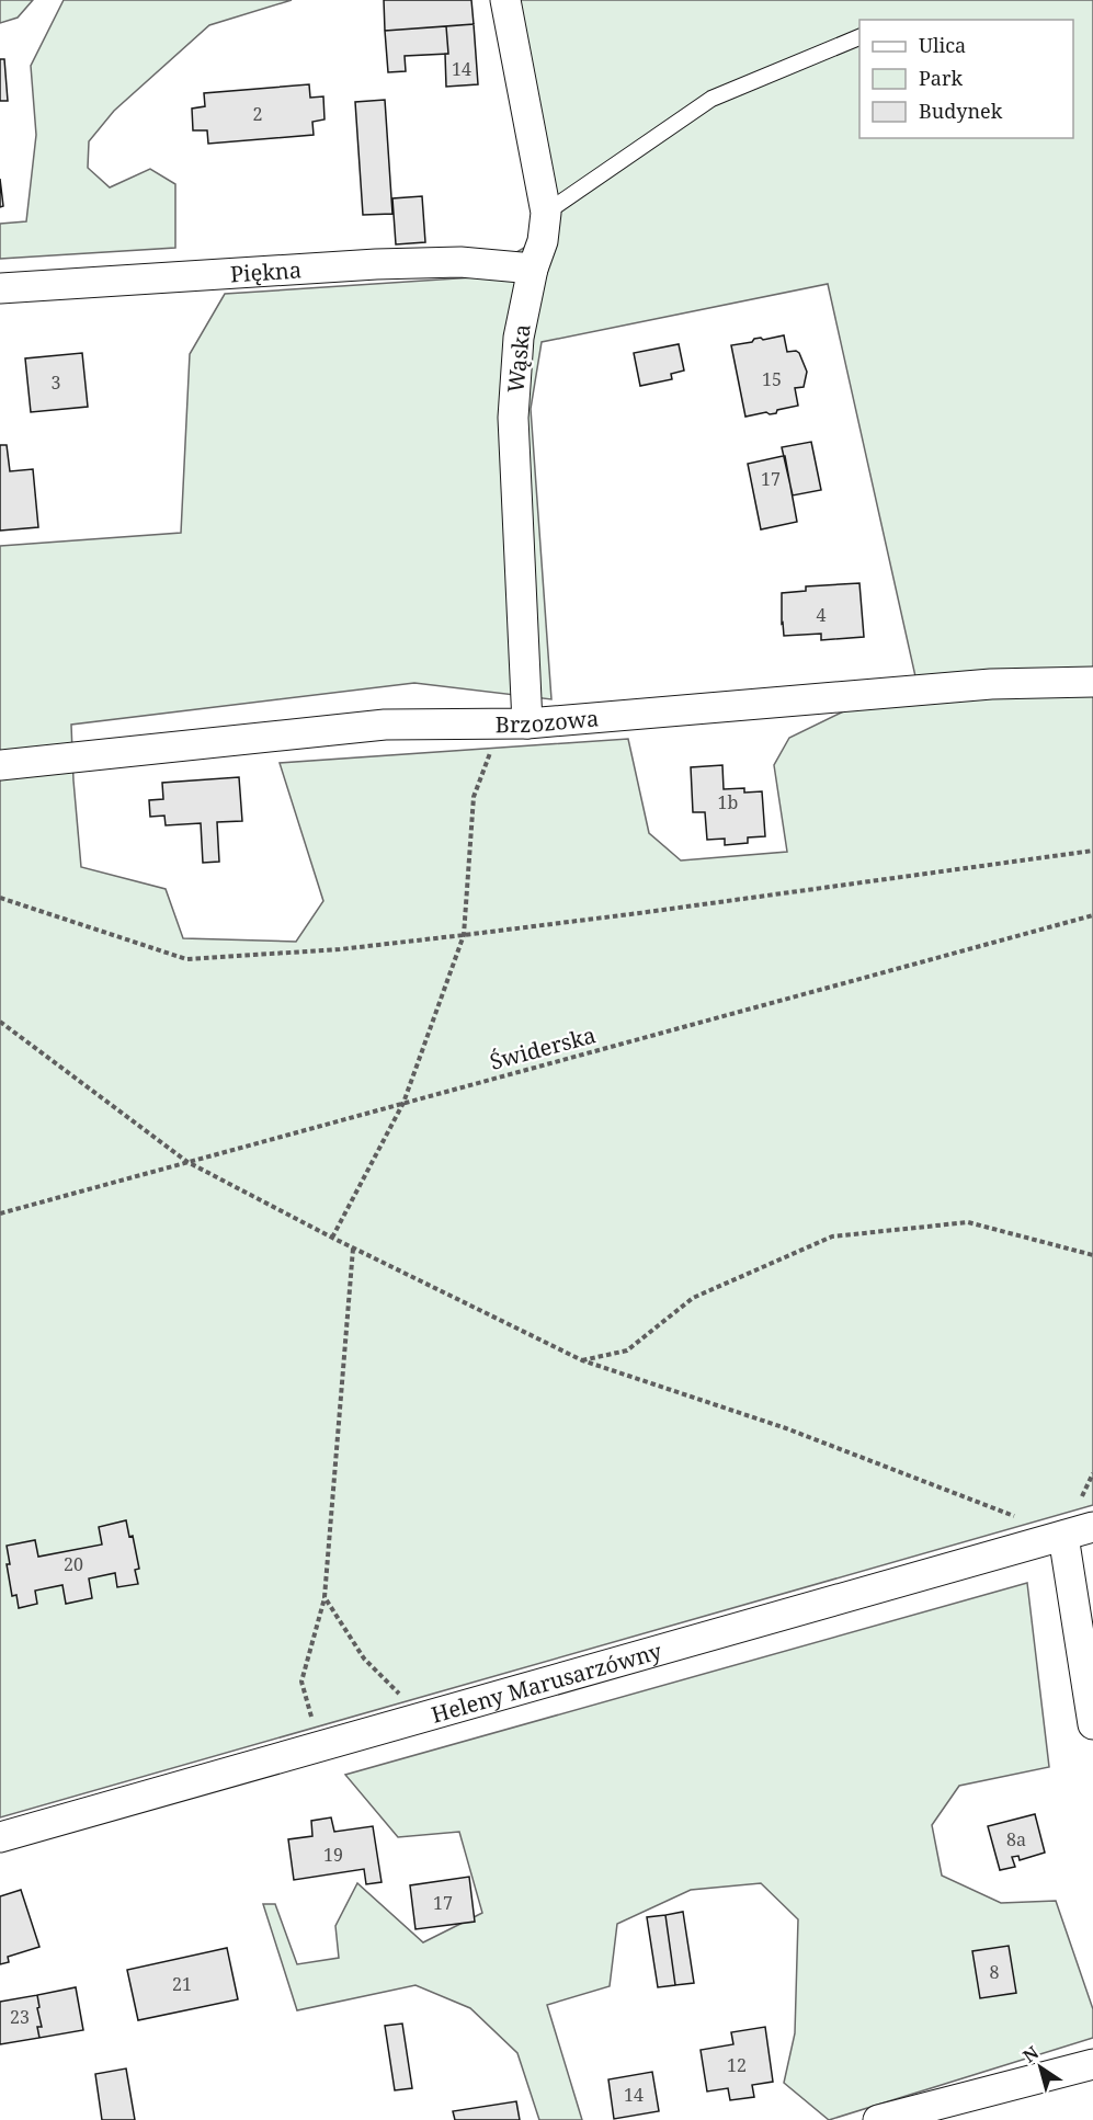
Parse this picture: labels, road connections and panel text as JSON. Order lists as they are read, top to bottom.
{
  "streets": {
    "street": [
      "Piękna",
      "Wąska",
      "Brzozowa",
      "Heleny Marusarzówny"
    ],
    "path": ["Świderska"]
  },
  "crossings": [
    ["Piękna", "Wąska"],
    ["Wąska", "Brzozowa"]
  ],
  "house_numbers": [
    "14",
    "2",
    "15",
    "3",
    "17",
    "4",
    "1b",
    "20",
    "8a",
    "19",
    "17",
    "8",
    "21",
    "23",
    "12",
    "14"
  ],
  "legend": ["Ulica", "Park", "Budynek"],
  "north": "top left"
}
